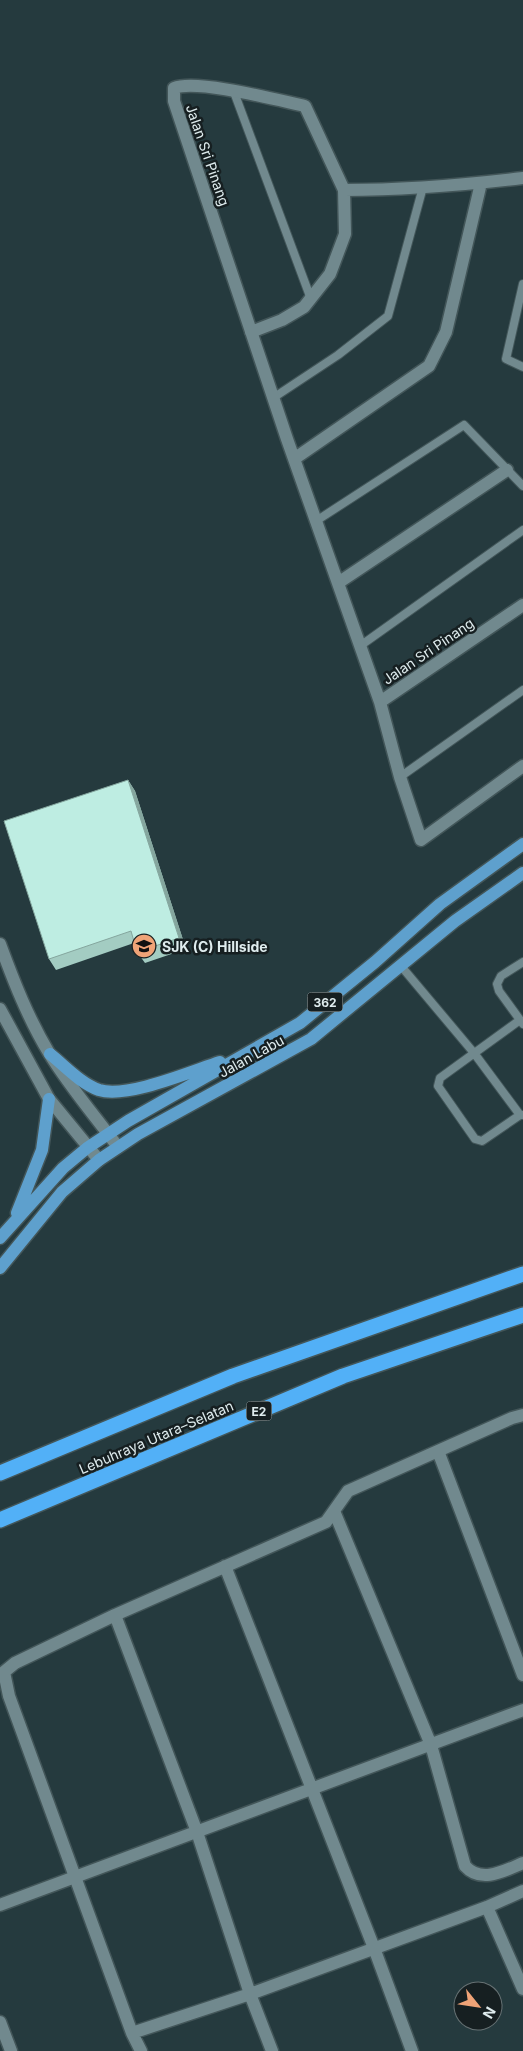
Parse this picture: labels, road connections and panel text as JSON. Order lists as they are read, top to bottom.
{
  "streets": {
    "highway": ["E2", "Lebuhraya Utara–Selatan"],
    "main road": ["362", "Jalan Labu"],
    "street": ["Jalan Sri Pinang"]
  },
  "places": {
    "school or university": ["SJK (C) Hillside"]
  },
  "north": "bottom right"
}
